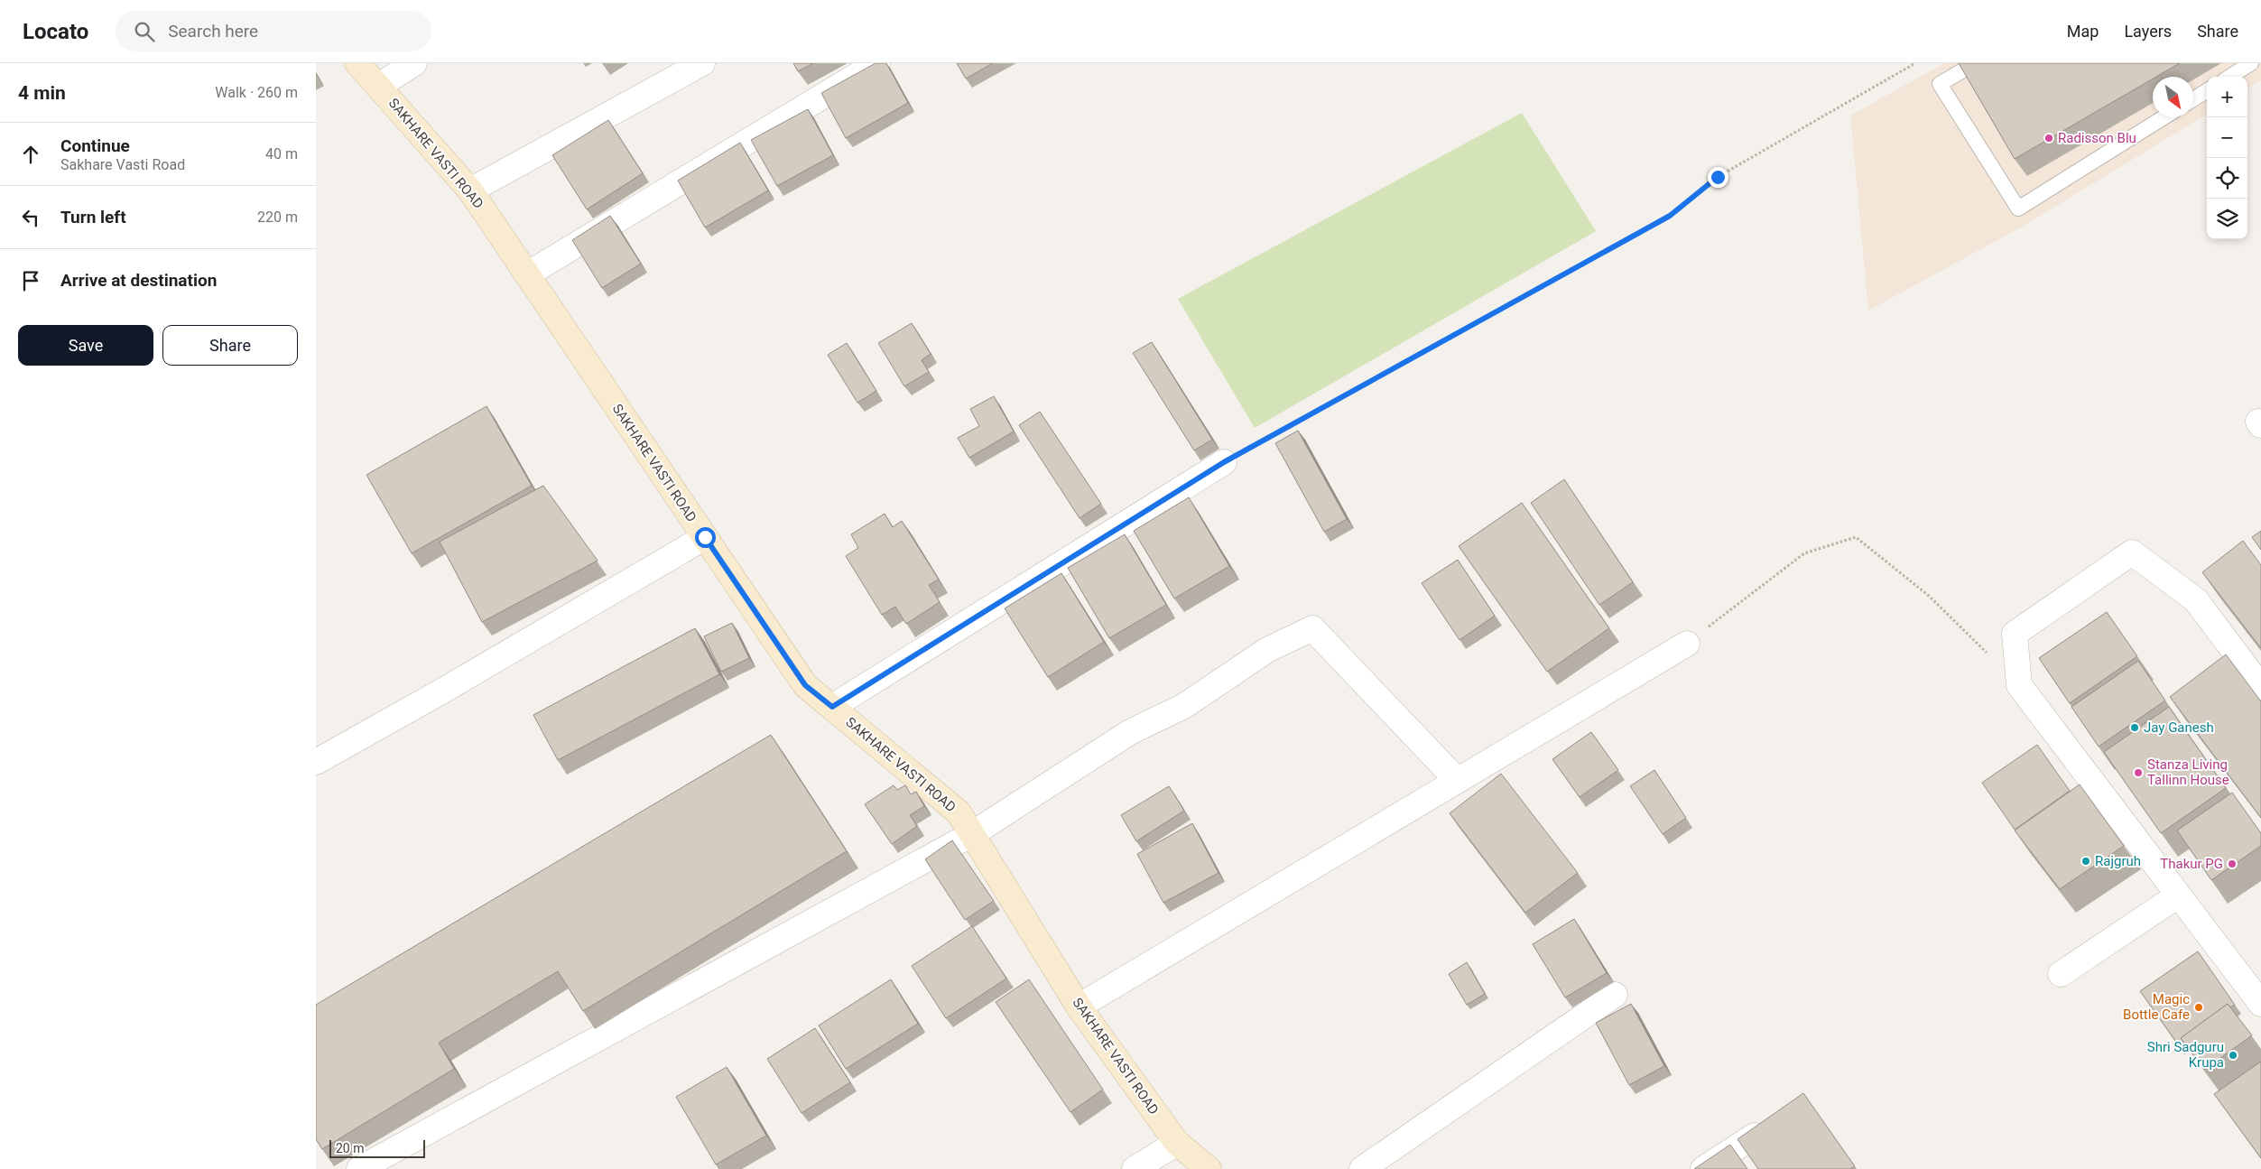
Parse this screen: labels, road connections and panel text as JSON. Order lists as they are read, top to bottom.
{
  "streets": {
    "street": ["SAKHARE VASTI ROAD"]
  },
  "places": [
    "Radisson Blu",
    "Jay Ganesh",
    "Stanza Living Tallinn House",
    "Rajgruh",
    "Thakur PG",
    "Magic Bottle Cafe",
    "Shri Sadguru Krupa"
  ],
  "scale_bar": "20 m",
  "north": "bottom right",
  "page": {
    "header": "Locato",
    "search": "Search here",
    "nav": ["Map", "Layers", "Share"],
    "heading": ["4 min", "Walk · 260 m"],
    "map_buttons": ["+", "−"],
    "list": [
      ["Continue", "Sakhare Vasti Road", "40 m"],
      ["Turn left", "220 m"],
      "Arrive at destination"
    ],
    "buttons": ["Save", "Share"],
    "scale": "20 m"
  }
}
